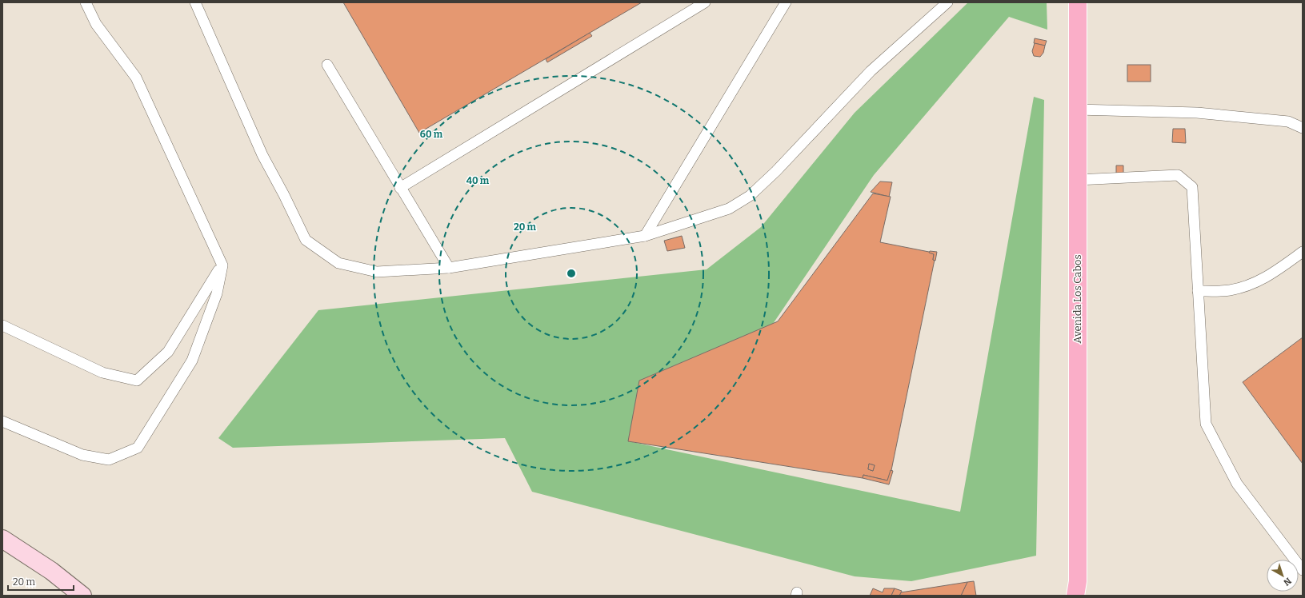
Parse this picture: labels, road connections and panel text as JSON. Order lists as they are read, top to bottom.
{
  "streets": {
    "main road": ["Avenida Los Cabos"]
  },
  "scale_bar": "20 m",
  "north": "bottom right",
  "rings": ["60 m", "40 m", "20 m"]
}
